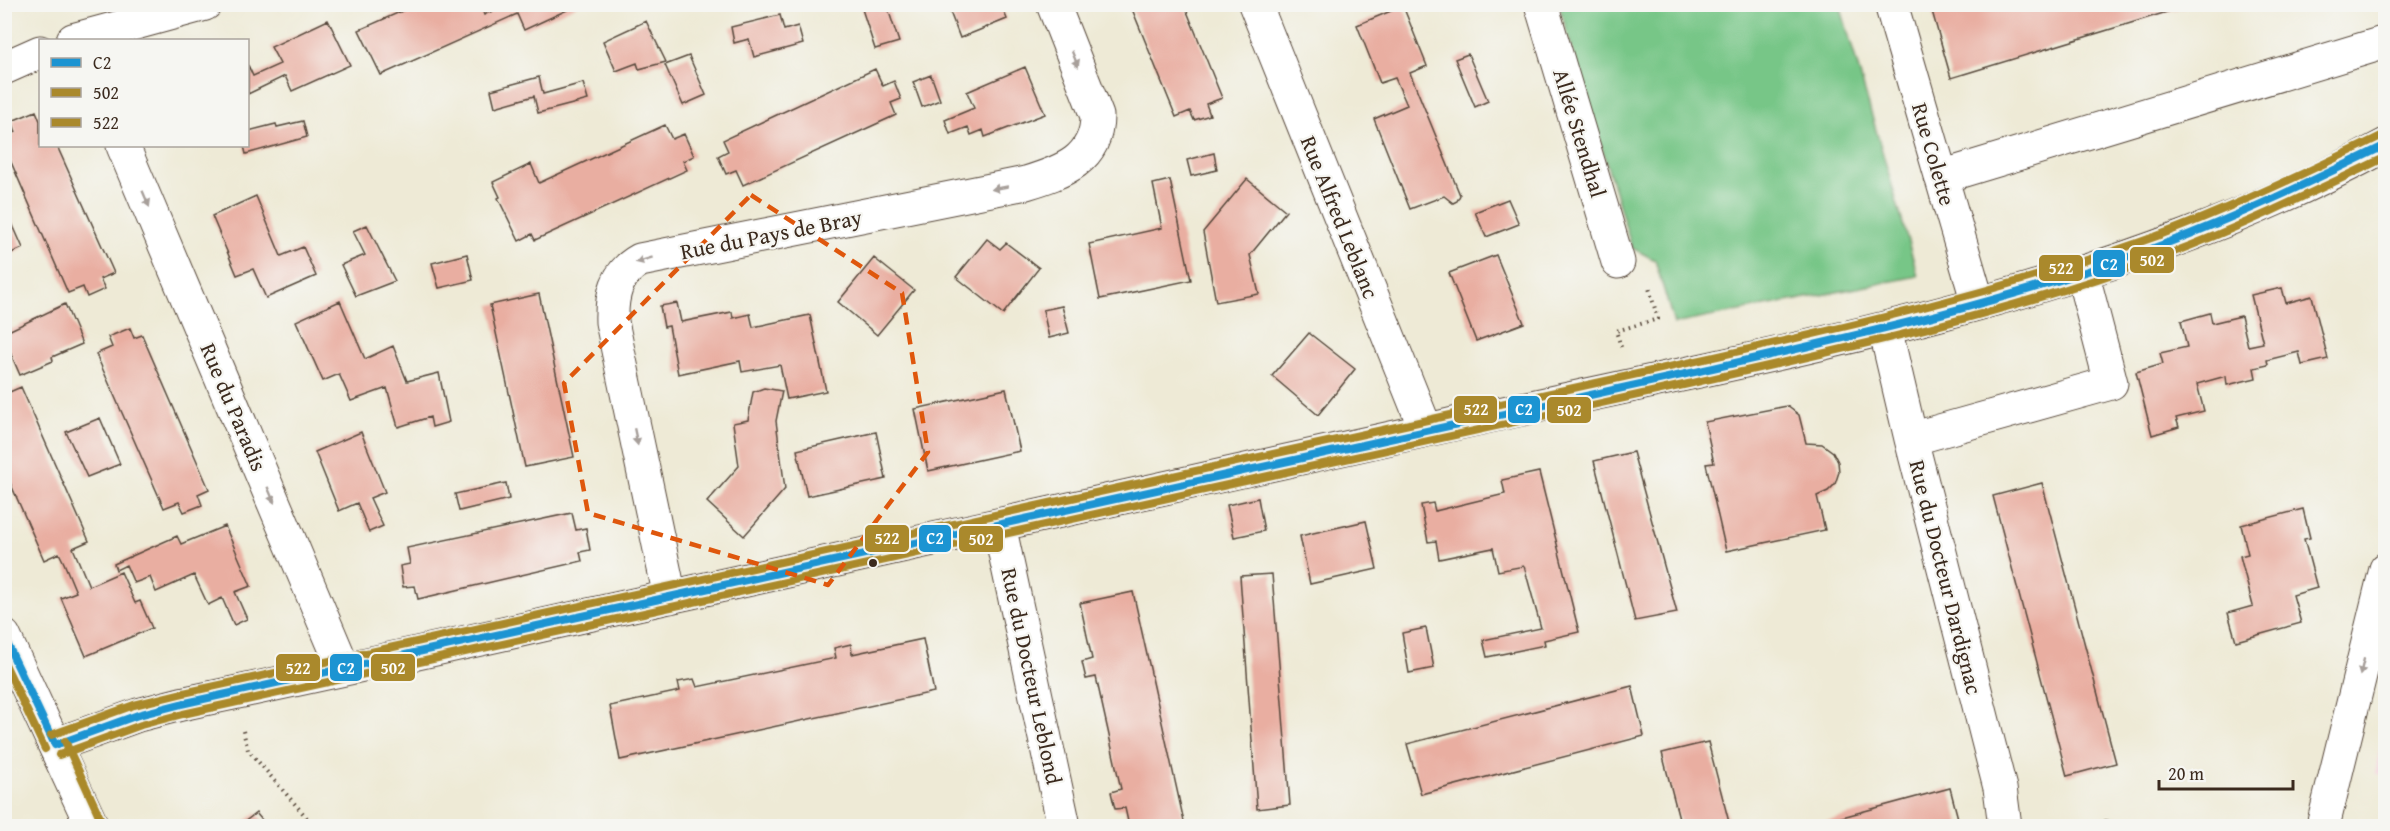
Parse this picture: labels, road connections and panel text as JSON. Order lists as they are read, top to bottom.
{
  "streets": {
    "street": [
      "Allée Stendhal",
      "Rue Colette",
      "Rue Alfred Leblanc",
      "Rue du Pays de Bray",
      "Rue du Paradis",
      "Rue du Docteur Dardignac",
      "Rue du Docteur Leblond"
    ]
  },
  "one_way": ["Rue du Paradis"],
  "lines": ["transit line 522", "transit line C2", "transit line 502"],
  "legend": ["C2", "502", "522"],
  "scale_bar": "20 m"
}
